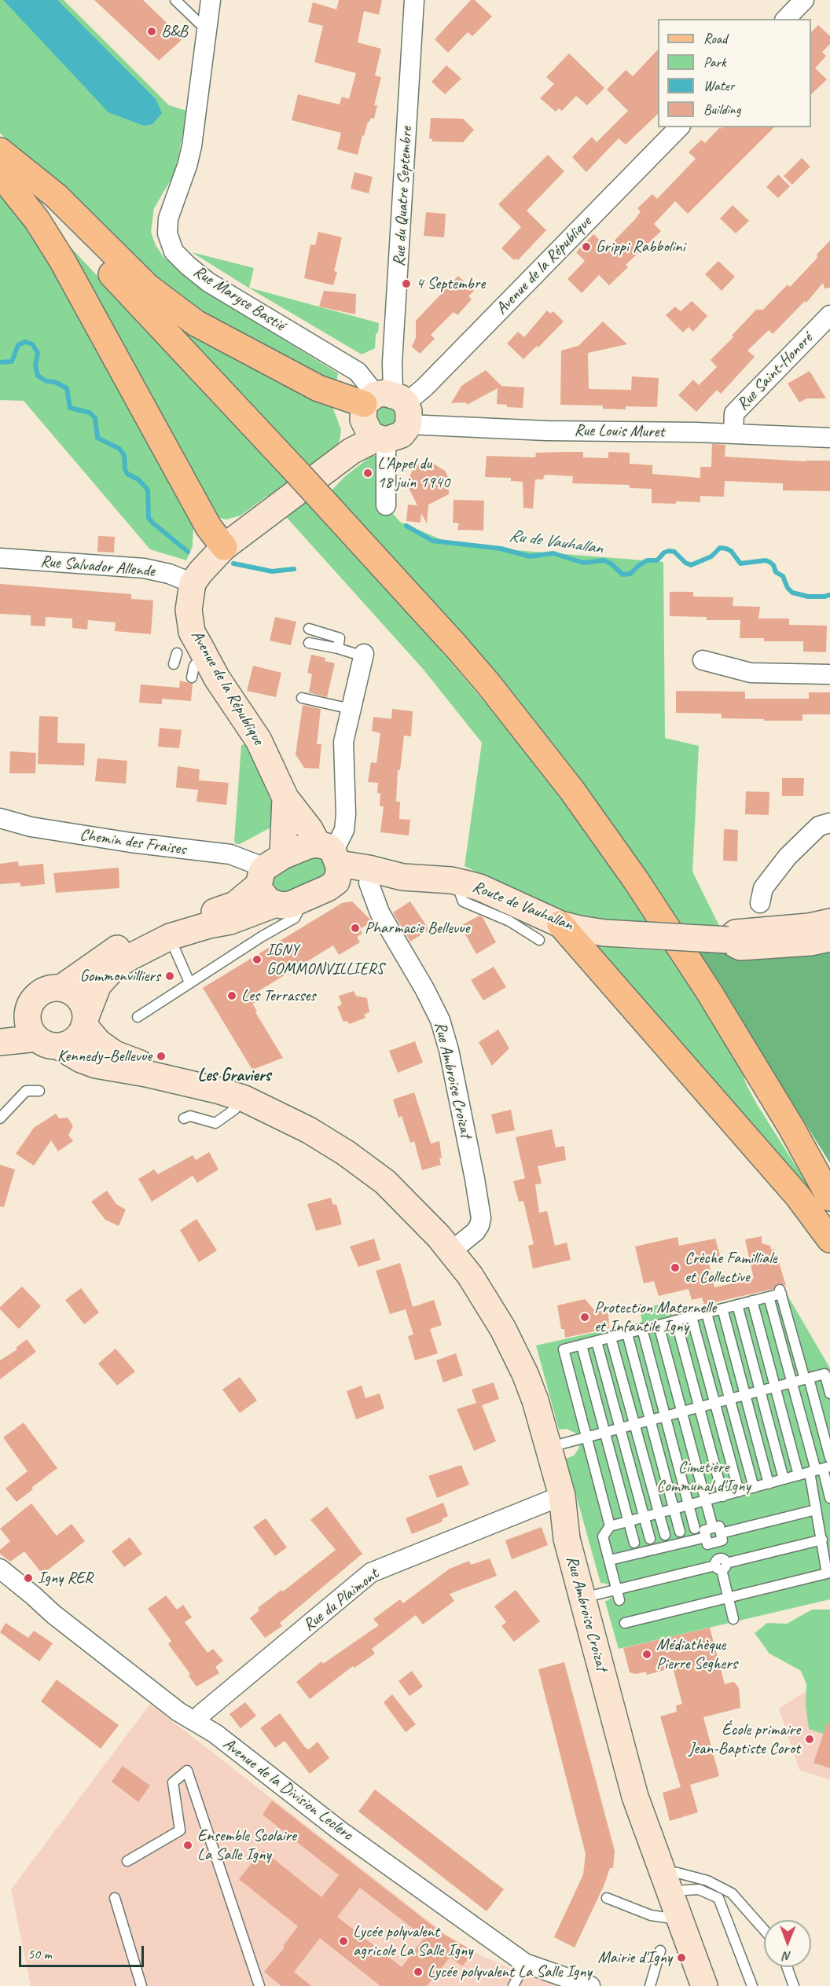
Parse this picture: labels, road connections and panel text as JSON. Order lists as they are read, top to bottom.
{
  "streets": {
    "street": [
      "Rue du Quatre Septembre",
      "Avenue de la République",
      "Rue Maryse Bastié",
      "Rue Saint-Honoré",
      "Rue Louis Muret",
      "Rue Salvador Allende",
      "Chemin des Fraises",
      "Route de Vauhallan",
      "Rue Ambroise Croizat",
      "Rue du Plaimont",
      "Avenue de la Division Leclerc"
    ]
  },
  "crossings": [
    ["Rue du Quatre Septembre", "Avenue de la République"],
    ["Rue du Quatre Septembre", "Rue Maryse Bastié"],
    ["Rue du Quatre Septembre", "Rue Louis Muret"],
    ["Avenue de la République", "Rue Maryse Bastié"],
    ["Avenue de la République", "Rue Louis Muret"],
    ["Avenue de la République", "Rue Salvador Allende"],
    ["Avenue de la République", "Chemin des Fraises"],
    ["Avenue de la République", "Route de Vauhallan"],
    ["Rue Maryse Bastié", "Rue Louis Muret"],
    ["Rue Saint-Honoré", "Rue Louis Muret"],
    ["Chemin des Fraises", "Route de Vauhallan"],
    ["Route de Vauhallan", "Rue Ambroise Croizat"],
    ["Rue Ambroise Croizat", "Rue du Plaimont"],
    ["Rue du Plaimont", "Avenue de la Division Leclerc"]
  ],
  "districts": ["Les Graviers"],
  "water": ["Ru de Vauhallan"],
  "parks": ["Cimetière Communal d'Igny"],
  "places": [
    "B&B",
    "Grippi Rabbolini",
    "4 Septembre",
    "L’Appel du 18 juin 1940",
    "Pharmacie Bellevue",
    "IGNY GOMMONVILLIERS",
    "Gommonvilliers",
    "Les Terrasses",
    "Kennedy–Bellevue",
    "Crèche Familliale et Collective",
    "Protection Maternelle et Infantile Igny",
    "Igny RER",
    "Médiathèque Pierre Seghers",
    "École primaire Jean-Baptiste Corot",
    "Ensemble Scolaire La Salle Igny",
    "Lycée polyvalent agricole La Salle Igny",
    "Mairie d'Igny",
    "Lycée polyvalent La Salle Igny"
  ],
  "legend": [
    "Road",
    "Park",
    "Water",
    "Building"
  ],
  "scale_bar": "50 m",
  "north": "bottom"
}
